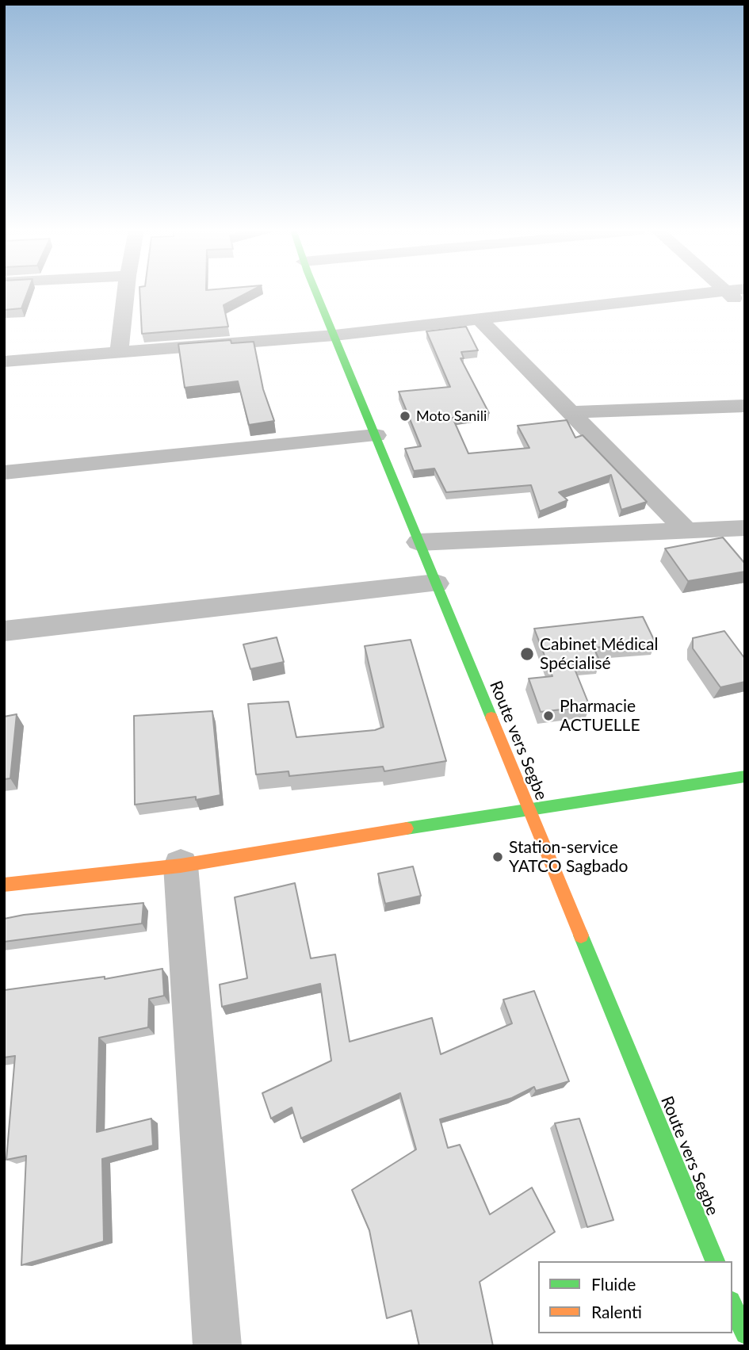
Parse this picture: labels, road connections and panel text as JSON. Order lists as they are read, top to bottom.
{
  "streets": {
    "main road": ["Route vers Segbe"]
  },
  "places": [
    "Moto Sanili",
    "Cabinet Médical Spécialisé",
    "Pharmacie ACTUELLE",
    "Station-service YATCO Sagbado"
  ],
  "legend": ["Fluide", "Ralenti"]
}
